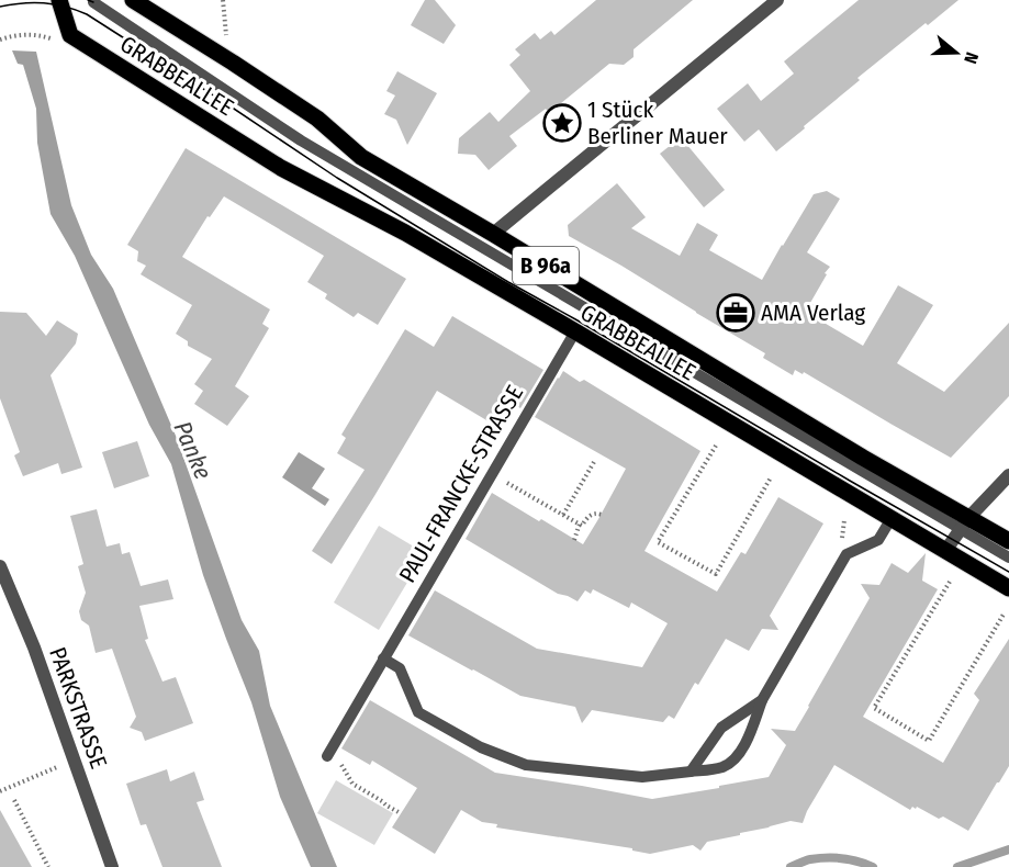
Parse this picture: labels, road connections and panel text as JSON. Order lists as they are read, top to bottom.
{
  "streets": {
    "main road": ["GRABBEALLEE", "B 96a"],
    "street": ["PARKSTRASSE"],
    "lane": ["PAUL-FRANCKE-STRASSE"]
  },
  "crossings": [
    ["GRABBEALLEE", "PAUL-FRANCKE-STRASSE"]
  ],
  "water": ["Panke"],
  "places": {
    "place": ["1 Stück Berliner Mauer"],
    "office": ["AMA Verlag"]
  },
  "north": "right"
}
